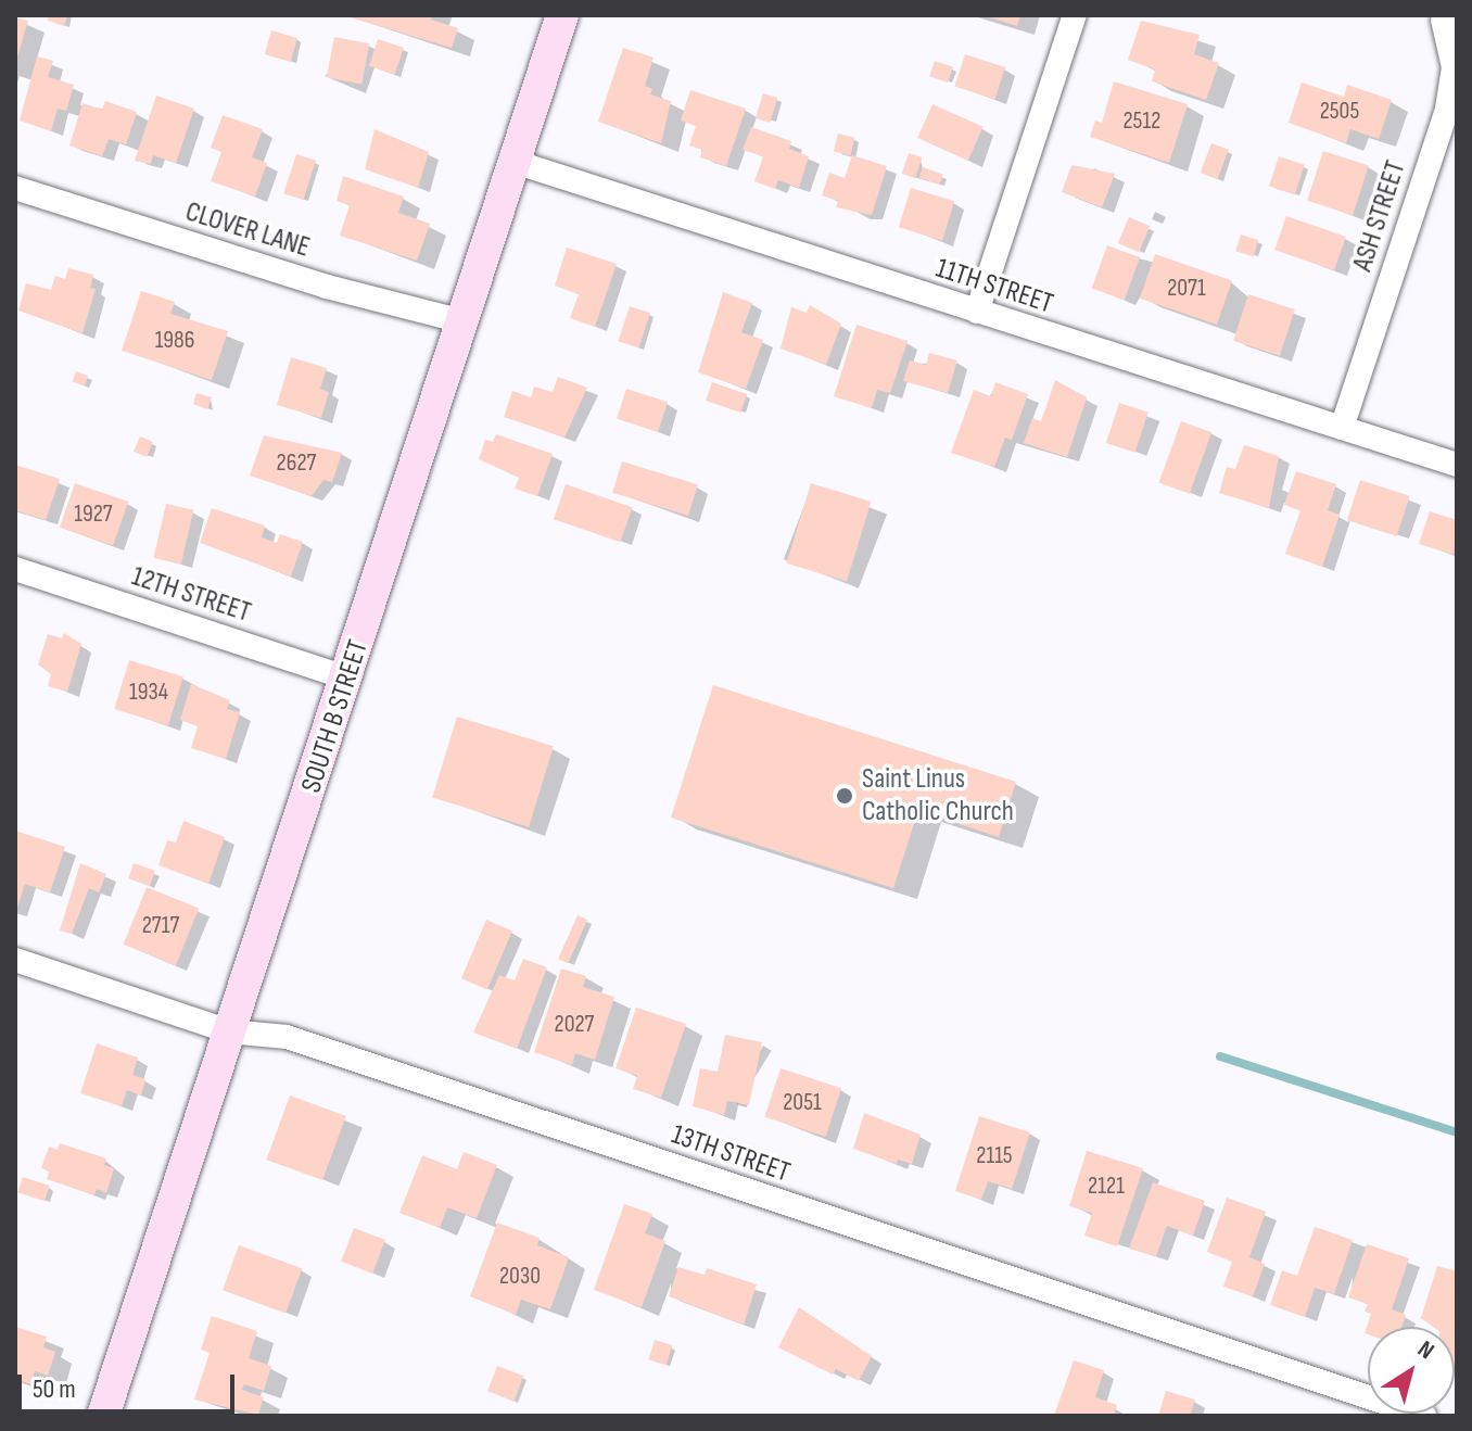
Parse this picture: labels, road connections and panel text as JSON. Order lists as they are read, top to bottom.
{
  "streets": {
    "street": [
      "ASH STREET",
      "CLOVER LANE",
      "11TH STREET",
      "12TH STREET",
      "SOUTH B STREET",
      "13TH STREET"
    ]
  },
  "crossings": [
    ["ASH STREET", "11TH STREET"],
    ["CLOVER LANE", "SOUTH B STREET"],
    ["11TH STREET", "SOUTH B STREET"],
    ["12TH STREET", "SOUTH B STREET"],
    ["SOUTH B STREET", "13TH STREET"]
  ],
  "places": ["Saint Linus Catholic Church"],
  "house_numbers": [
    "2505",
    "2512",
    "2071",
    "1986",
    "2627",
    "1927",
    "1934",
    "2717",
    "2027",
    "2051",
    "2115",
    "2121",
    "2030"
  ],
  "scale_bar": "50 m",
  "north": "top right"
}
